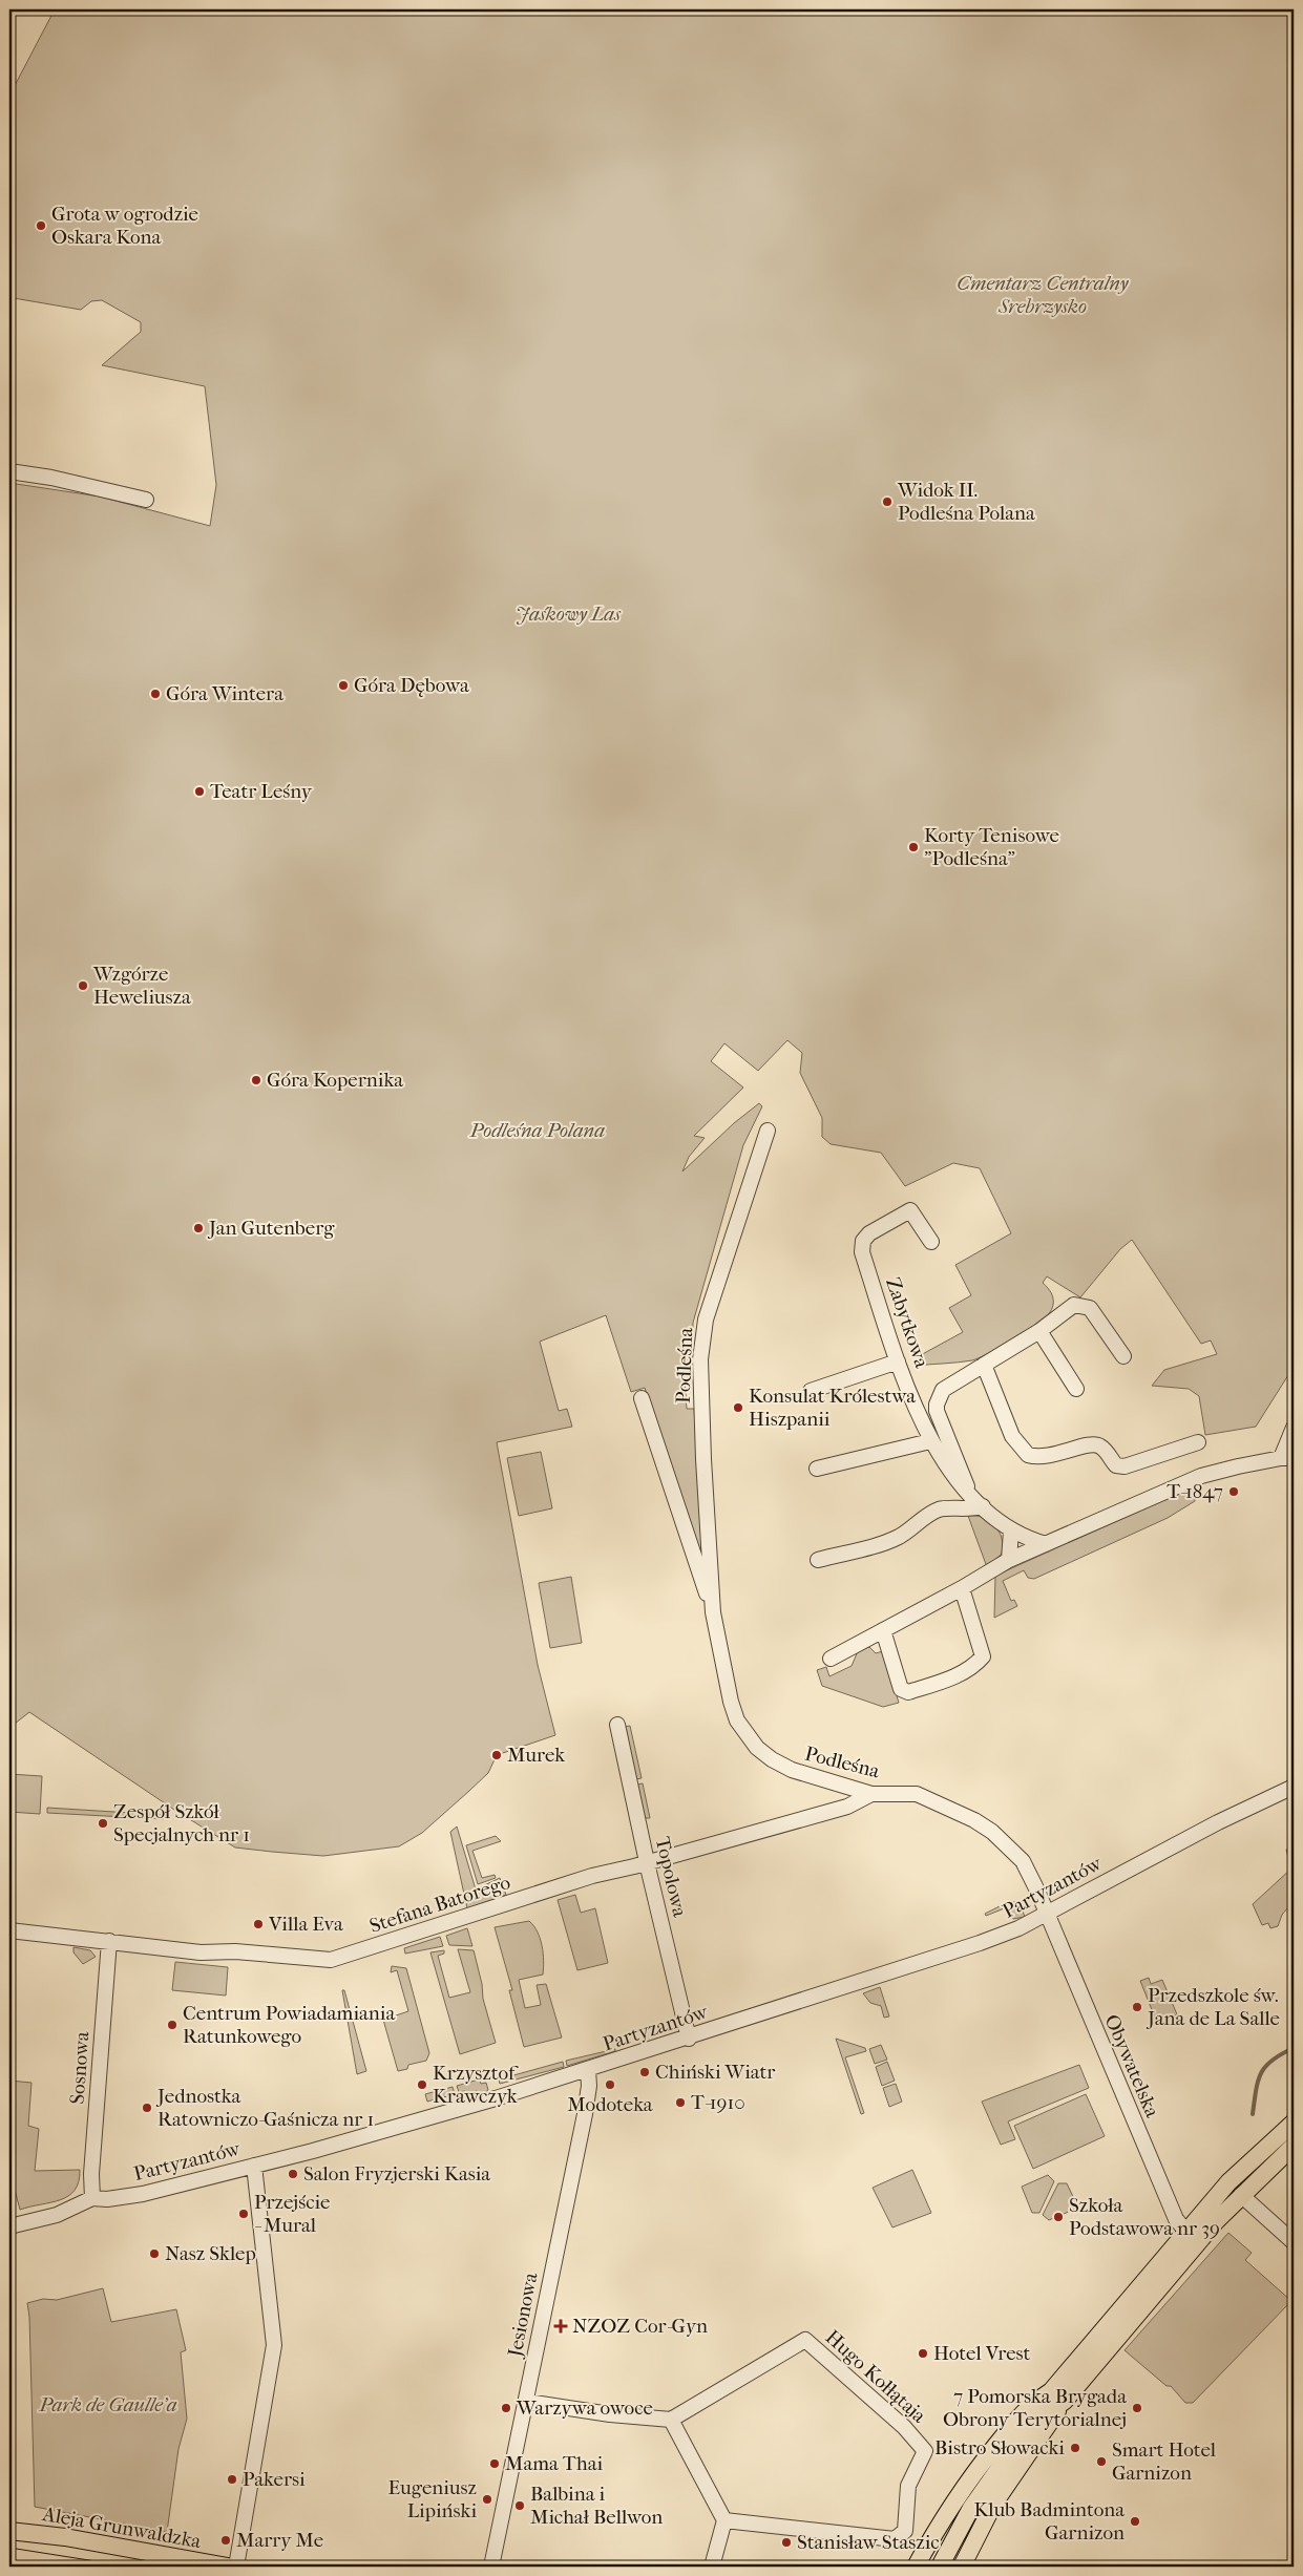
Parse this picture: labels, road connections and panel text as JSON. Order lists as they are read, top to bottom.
{
  "streets": {
    "main road": ["Aleja Grunwaldzka"],
    "street": [
      "Zabytkowa",
      "Podleśna",
      "Topolowa",
      "Partyzantów",
      "Stefana Batorego",
      "Obywatelska",
      "Sosnowa",
      "Jesionowa",
      "Hugo Kołłątaja"
    ]
  },
  "crossings": [
    ["Podleśna", "Partyzantów"],
    ["Podleśna", "Stefana Batorego"],
    ["Podleśna", "Obywatelska"],
    ["Topolowa", "Partyzantów"],
    ["Topolowa", "Stefana Batorego"],
    ["Partyzantów", "Obywatelska"],
    ["Partyzantów", "Sosnowa"],
    ["Partyzantów", "Jesionowa"],
    ["Stefana Batorego", "Sosnowa"]
  ],
  "parks": [
    "Cmentarz Centralny Srebrzysko",
    "Jaśkowy Las",
    "Podleśna Polana",
    "Park de Gaulle'a"
  ],
  "places": {
    "other": [
      "Grota w ogrodzie Oskara Kona",
      "Widok II. Podleśna Polana",
      "Góra Dębowa",
      "Góra Wintera",
      "Teatr Leśny",
      "Korty Tenisowe \"Podleśna\"",
      "Wzgórze Heweliusza",
      "Góra Kopernika",
      "Jan Gutenberg",
      "Konsulat Królestwa Hiszpanii",
      "T-1847",
      "Murek",
      "Zespół Szkół Specjalnych nr 1",
      "Villa Eva",
      "Przedszkole św. Jana de La Salle",
      "Centrum Powiadamiania Ratunkowego",
      "Chiński Wiatr",
      "Krzysztof Krawczyk",
      "Modoteka",
      "T-1910",
      "Jednostka Ratowniczo-Gaśnicza nr 1",
      "Salon Fryzjerski Kasia",
      "Przejście - Mural",
      "Szkoła Podstawowa nr 39",
      "Nasz Sklep",
      "Hotel Vrest",
      "Warzywa owoce",
      "7 Pomorska Brygada Obrony Terytorialnej",
      "Bistro Słowacki",
      "Smart Hotel Garnizon",
      "Mama Thai",
      "Pakersi",
      "Eugeniusz Lipiński",
      "Balbina i Michał Bellwon",
      "Klub Badmintona Garnizon",
      "Marry Me",
      "Stanisław Staszic"
    ],
    "health": ["NZOZ Cor-Gyn"]
  }
}
